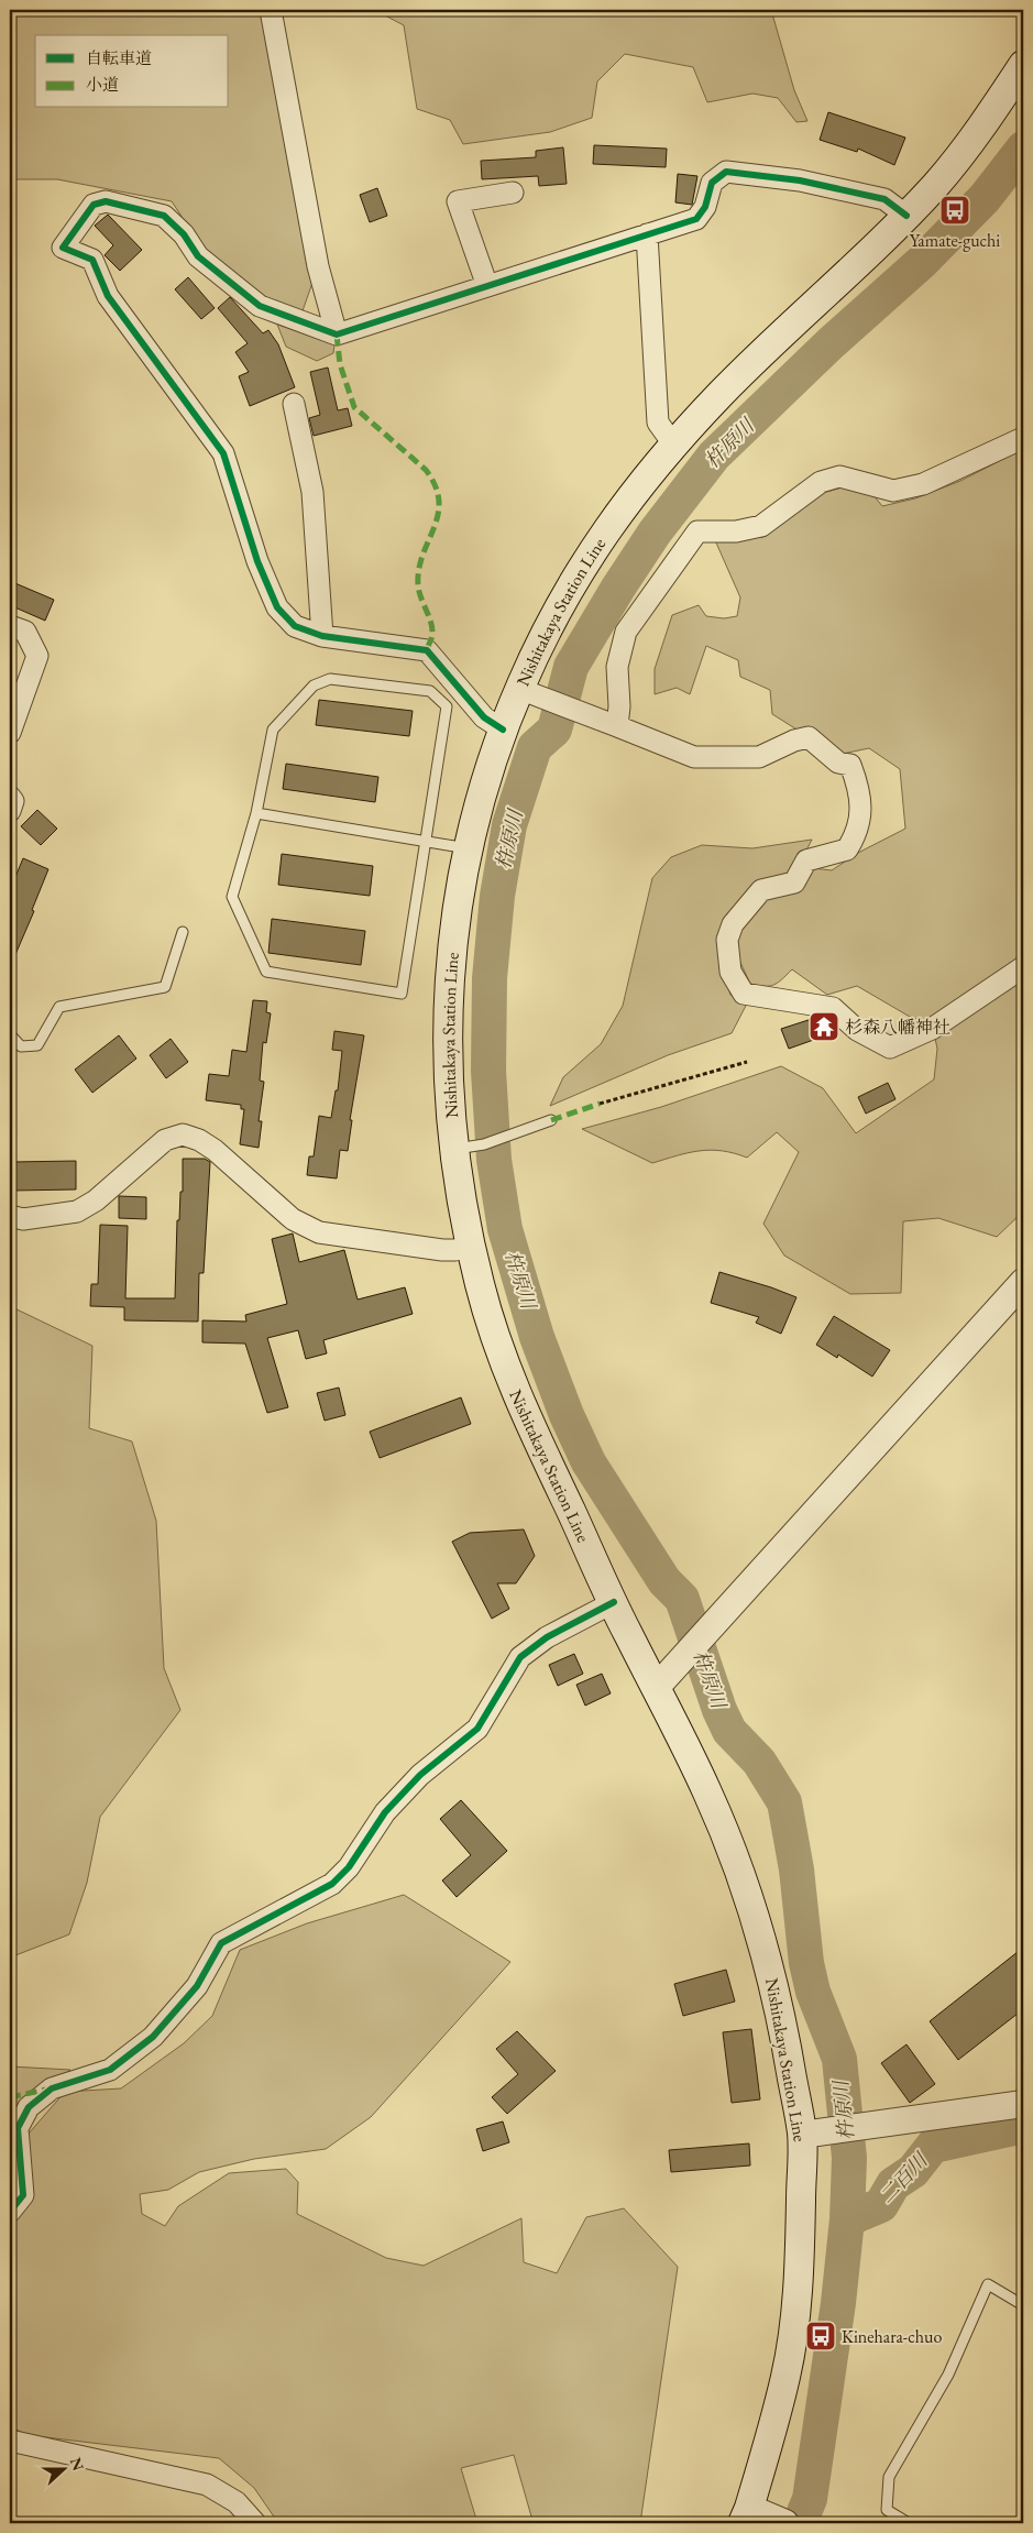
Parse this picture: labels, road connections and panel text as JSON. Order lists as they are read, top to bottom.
{
  "streets": {
    "main road": ["Nishitakaya Station Line"]
  },
  "water": ["杵原川", "二百川"],
  "places": {
    "bus stop": ["Yamate-guchi", "Kinehara-chuo"],
    "temple": ["杉森八幡神社"]
  },
  "legend": ["自転車道", "小道"],
  "north": "right"
}
